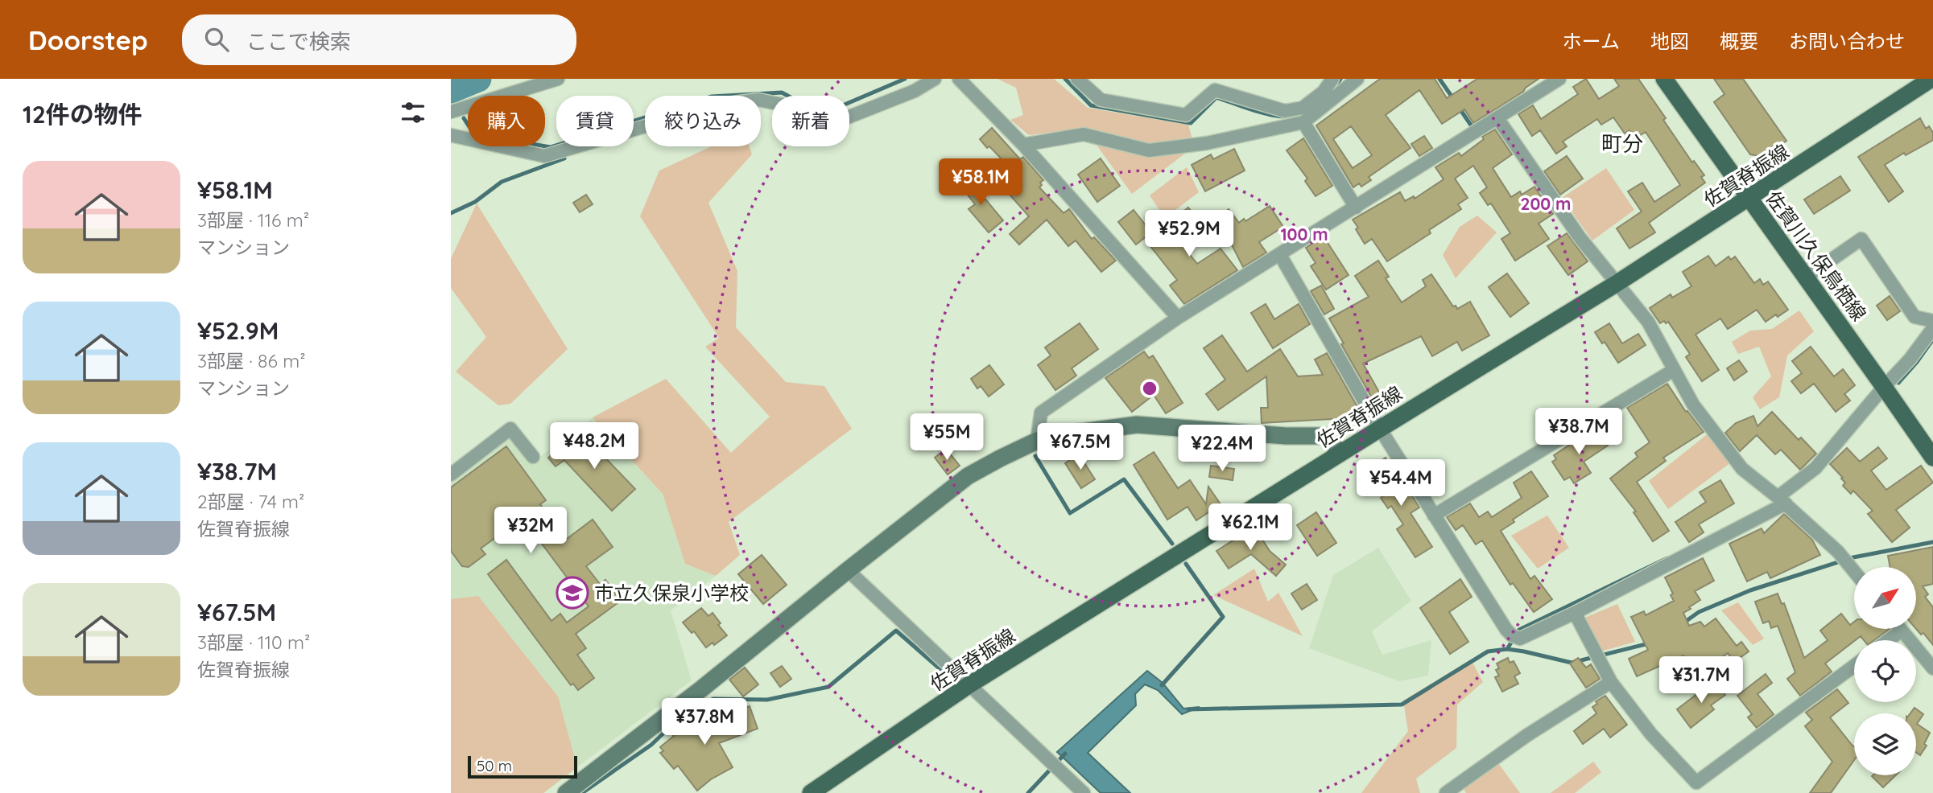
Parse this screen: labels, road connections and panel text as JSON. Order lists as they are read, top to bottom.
{
  "streets": {
    "main road": ["佐賀脊振線", "佐賀川久保鳥栖線"]
  },
  "crossings": [
    ["佐賀脊振線", "佐賀川久保鳥栖線"]
  ],
  "districts": ["町分"],
  "places": {
    "school or university": ["市立久保泉小学校"]
  },
  "scale_bar": "50 m",
  "north": "top right",
  "page": {
    "header": "Doorstep",
    "search": "ここで検索",
    "nav": [
      "ホーム",
      "地図",
      "概要",
      "お問い合わせ"
    ],
    "heading": "12件の物件",
    "chip": [
      "購入",
      "賃貸",
      "絞り込み",
      "新着"
    ],
    "list": [
      {
        "name": "¥58.1M",
        "note": "3部屋 · 116 m² · マンション"
      },
      {
        "name": "¥52.9M",
        "note": "3部屋 · 86 m² · マンション"
      },
      {
        "name": "¥38.7M",
        "note": "2部屋 · 74 m² · 佐賀脊振線"
      },
      {
        "name": "¥67.5M",
        "note": "3部屋 · 110 m² · 佐賀脊振線"
      }
    ],
    "price": [
      "¥58.1M",
      "¥52.9M",
      "¥38.7M",
      "¥55M",
      "¥48.2M",
      "¥67.5M",
      "¥22.4M",
      "¥54.4M",
      "¥62.1M",
      "¥32M",
      "¥31.7M",
      "¥37.8M"
    ],
    "scale": "50 m"
  },
  "rings": ["200 m", "100 m"]
}
